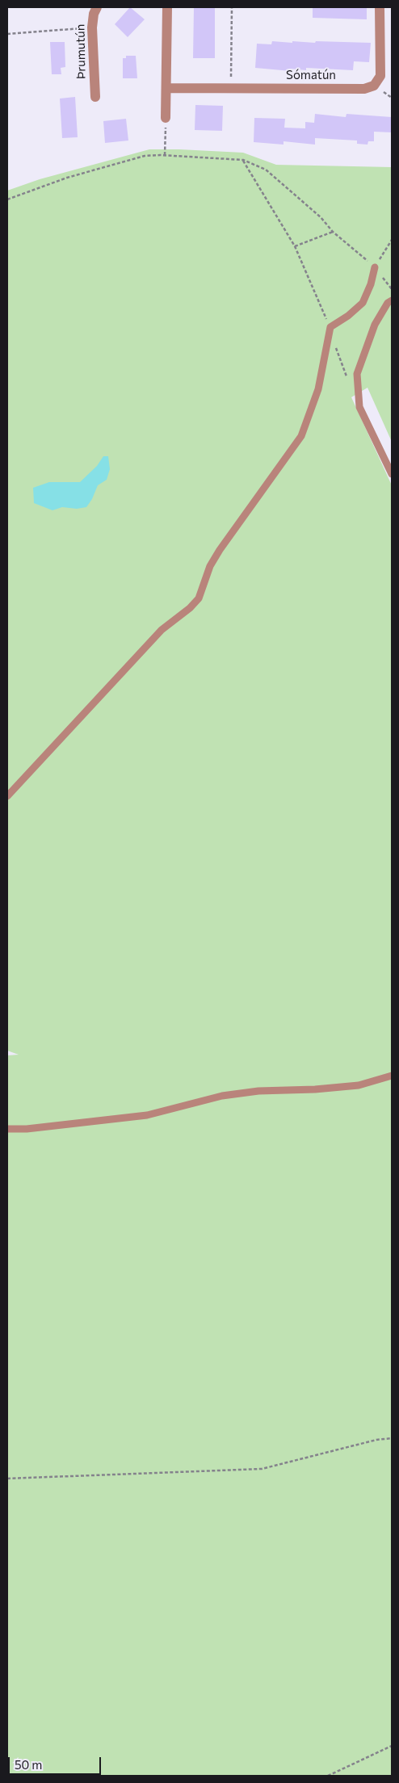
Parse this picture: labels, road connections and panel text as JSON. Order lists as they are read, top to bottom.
{
  "streets": {
    "street": ["Þrumutún", "Sómatún"]
  },
  "scale_bar": "50 m"
}
